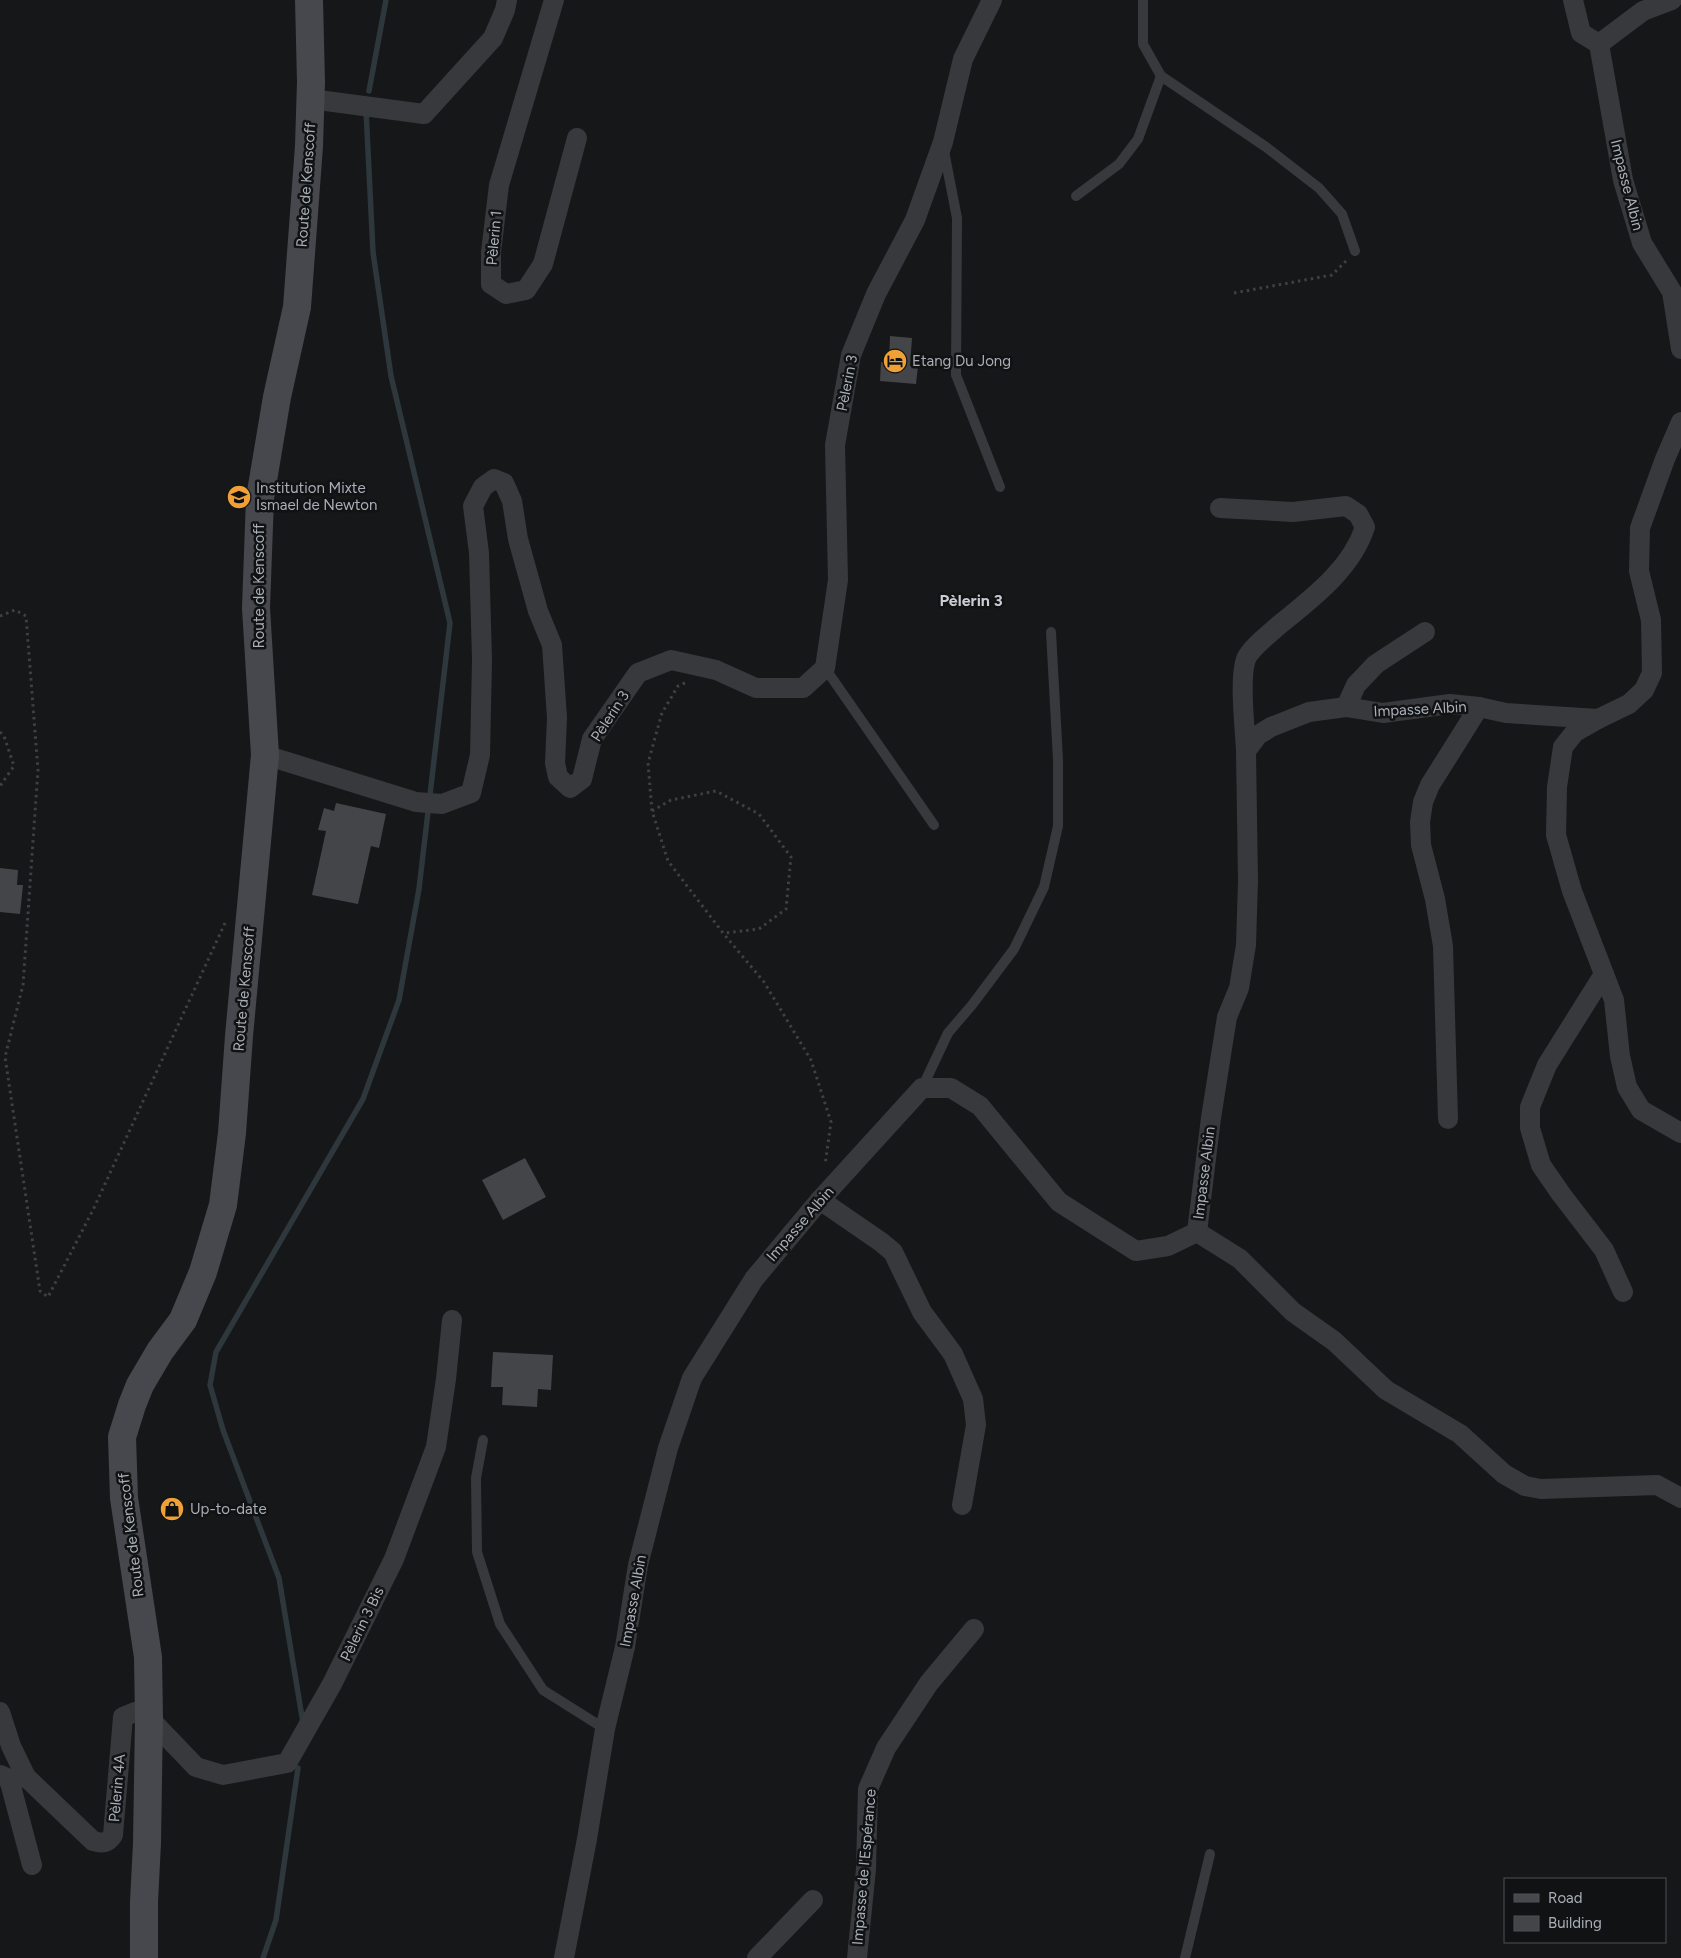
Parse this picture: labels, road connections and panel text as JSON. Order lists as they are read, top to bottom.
{
  "streets": {
    "main road": ["Route de Kenscoff"],
    "street": [
      "Impasse Albin",
      "Pèlerin 1",
      "Pèlerin 3",
      "Pèlerin 3 Bis",
      "Pèlerin 4A",
      "Impasse de l'Espérance"
    ]
  },
  "crossings": [
    ["Route de Kenscoff", "Pèlerin 3"],
    ["Route de Kenscoff", "Pèlerin 3 Bis"],
    ["Route de Kenscoff", "Pèlerin 4A"],
    ["Pèlerin 3 Bis", "Pèlerin 4A"]
  ],
  "districts": ["Pèlerin 3"],
  "places": {
    "hotel": ["Etang Du Jong"],
    "school or university": ["Institution Mixte Ismael de Newton"],
    "shop": ["Up-to-date"]
  },
  "legend": ["Road", "Building"]
}
